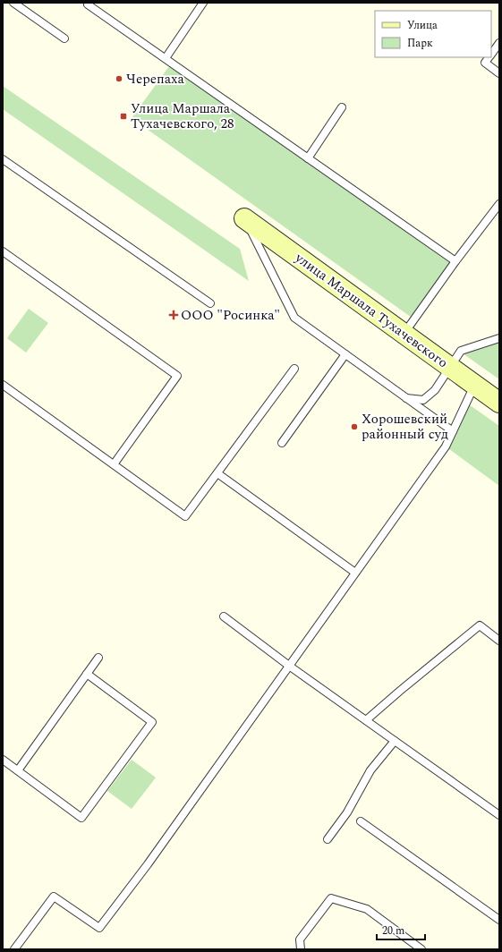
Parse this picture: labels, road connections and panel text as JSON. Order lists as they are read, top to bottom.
{
  "streets": {
    "street": ["улица Маршала Тухачевского"]
  },
  "places": {
    "other": ["Черепаха", "Хорошевский районный суд"],
    "transit": ["Улица Маршала Тухачевского, 28"],
    "health": ["ООО \"Росинка\""]
  },
  "legend": ["Улица", "Парк"],
  "scale_bar": "20 m"
}
